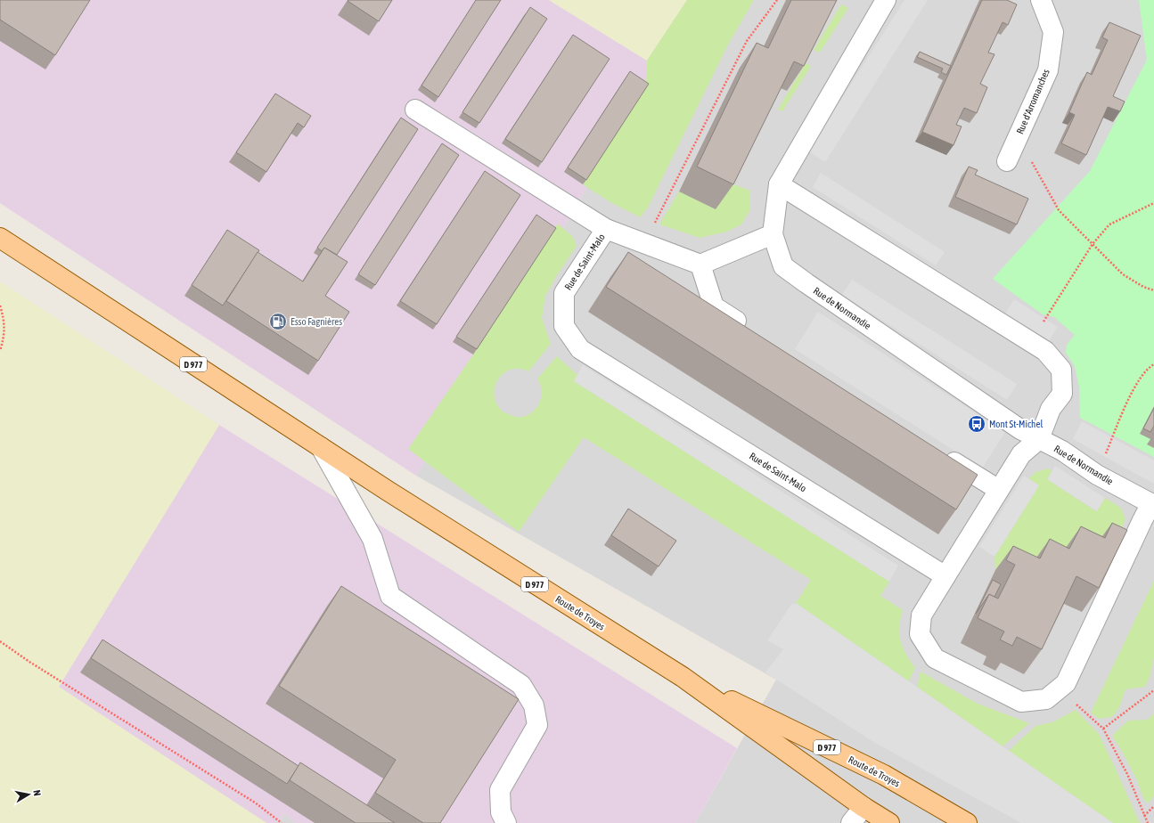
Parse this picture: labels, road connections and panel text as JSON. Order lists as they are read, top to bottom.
{
  "streets": {
    "main road": ["D 977", "Route de Troyes"],
    "street": ["Rue d'Arromanches", "Rue de Saint-Malo", "Rue de Normandie"]
  },
  "crossings": [
    ["D 977", "Route de Troyes"]
  ],
  "places": {
    "fuel station": ["Esso Fagnières"],
    "bus stop": ["Mont St-Michel"]
  },
  "north": "right"
}
